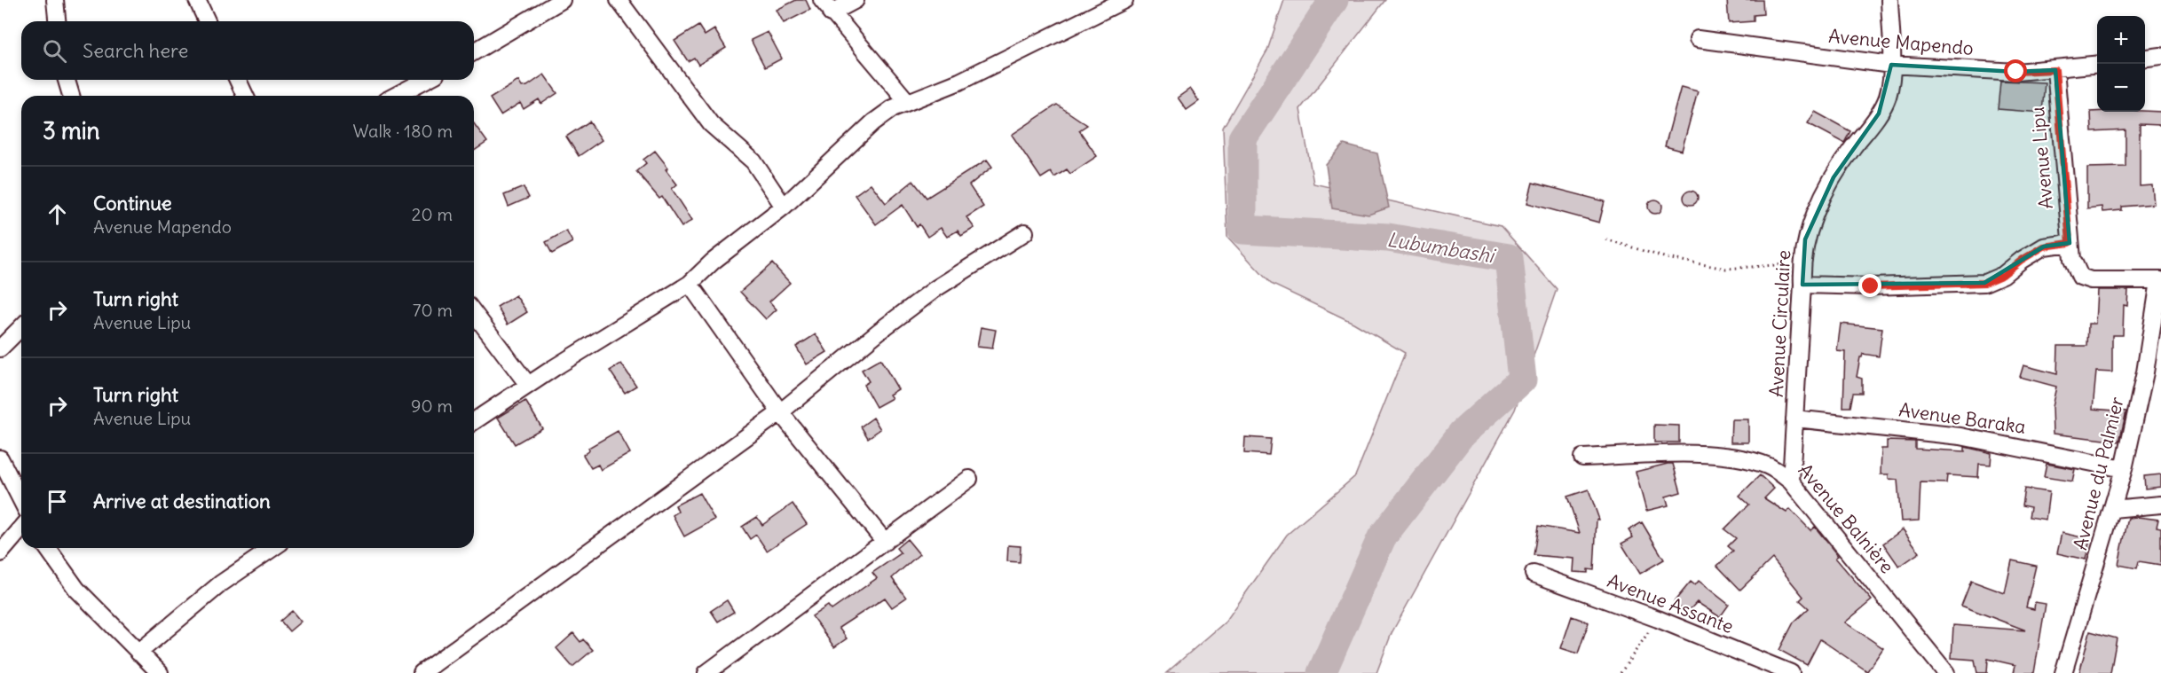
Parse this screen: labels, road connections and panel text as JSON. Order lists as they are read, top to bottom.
{
  "streets": {
    "street": [
      "Avenue Mapendo",
      "Avenue Lipu",
      "Avenue Circulaire",
      "Avenue Baraka",
      "Avenue du Palmier",
      "Avenue Balnière",
      "Avenue Assante"
    ]
  },
  "crossings": [
    ["Avenue Mapendo", "Avenue Lipu"],
    ["Avenue Mapendo", "Avenue Circulaire"],
    ["Avenue Lipu", "Avenue du Palmier"],
    ["Avenue Circulaire", "Avenue Baraka"],
    ["Avenue Circulaire", "Avenue Balnière"],
    ["Avenue Baraka", "Avenue du Palmier"]
  ],
  "water": ["Lubumbashi"],
  "page": {
    "map_buttons": ["+", "−"],
    "search": "Search here",
    "heading": ["3 min", "Walk · 180 m"],
    "list": [
      ["Continue", "Avenue Mapendo", "20 m"],
      ["Turn right", "Avenue Lipu", "70 m"],
      ["Turn right", "Avenue Lipu", "90 m"],
      "Arrive at destination"
    ]
  }
}
